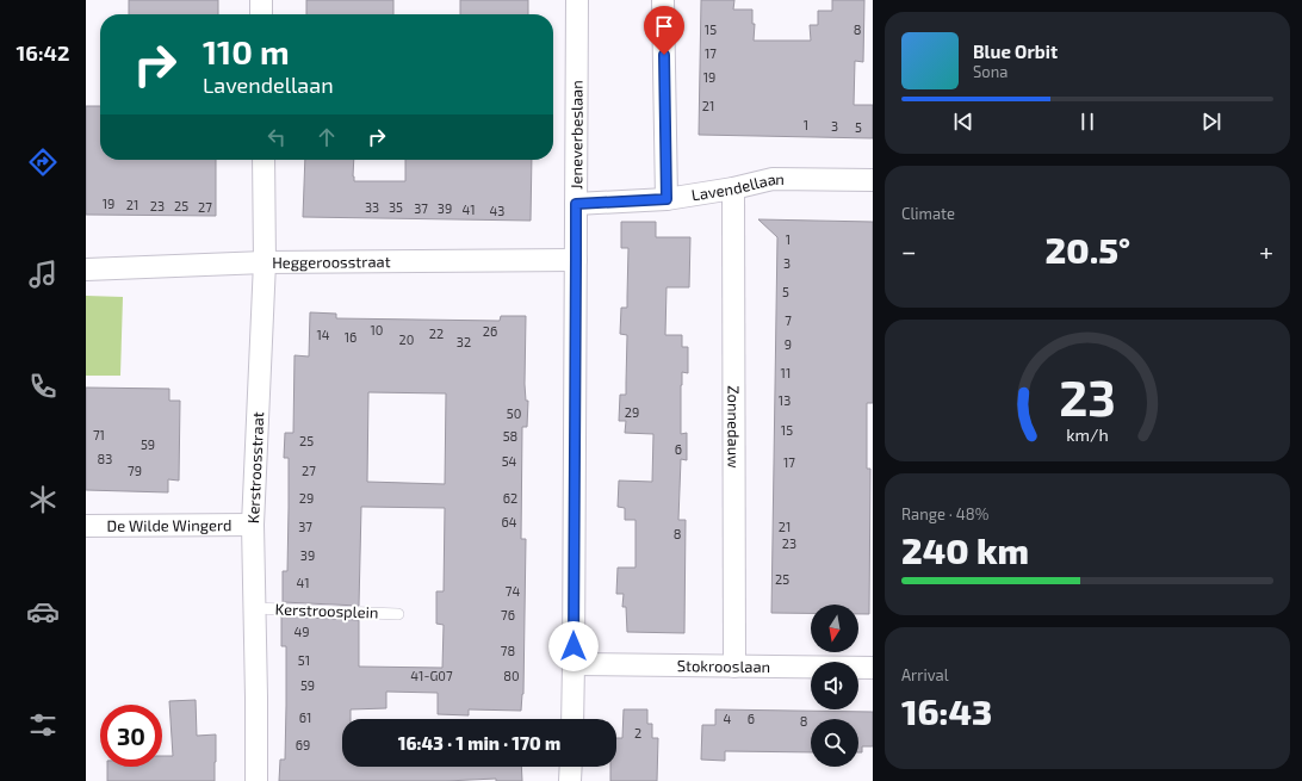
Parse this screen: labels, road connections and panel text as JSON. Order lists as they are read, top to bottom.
{
  "streets": {
    "street": [
      "Jeneverbeslaan",
      "Lavendellaan",
      "Heggeroosstraat",
      "Zonnedauw",
      "Kerstroosstraat",
      "De Wilde Wingerd",
      "Stokrooslaan"
    ],
    "lane": ["Kerstroosplein"]
  },
  "crossings": [
    ["Jeneverbeslaan", "Lavendellaan"],
    ["Jeneverbeslaan", "Heggeroosstraat"],
    ["Jeneverbeslaan", "Stokrooslaan"],
    ["Lavendellaan", "Zonnedauw"],
    ["Heggeroosstraat", "Kerstroosstraat"],
    ["Zonnedauw", "Stokrooslaan"],
    ["Kerstroosstraat", "De Wilde Wingerd"],
    ["Kerstroosstraat", "Kerstroosplein"]
  ],
  "house_numbers": [
    "15",
    "8",
    "17",
    "19",
    "21",
    "1",
    "3",
    "5",
    "19",
    "21",
    "23",
    "25",
    "27",
    "33",
    "35",
    "37",
    "39",
    "41",
    "43",
    "1",
    "3",
    "5",
    "7",
    "10",
    "26",
    "22",
    "14",
    "16",
    "20",
    "32",
    "9",
    "11",
    "13",
    "29",
    "50",
    "15",
    "71",
    "58",
    "25",
    "59",
    "6",
    "83",
    "54",
    "17",
    "79",
    "27",
    "29",
    "62",
    "64",
    "37",
    "21",
    "8",
    "23",
    "39",
    "25",
    "41",
    "74",
    "76",
    "49",
    "78",
    "51",
    "41-G07",
    "80",
    "59",
    "61",
    "4",
    "6",
    "8",
    "2",
    "69"
  ],
  "north": "bottom",
  "page": {
    "tabs": "16:42",
    "turn": ["110 m", "Lavendellaan"],
    "song": ["Blue Orbit", "Sona"],
    "tile": [
      "Climate",
      ["Range · 48%", "240 km"],
      ["Arrival", "16:43"]
    ],
    "heat": ["−", "20.5°", "+"],
    "limit": "30",
    "trip": "16:43 · 1 min · 170 m",
    "gauge": ["23", "km/h"]
  }
}
